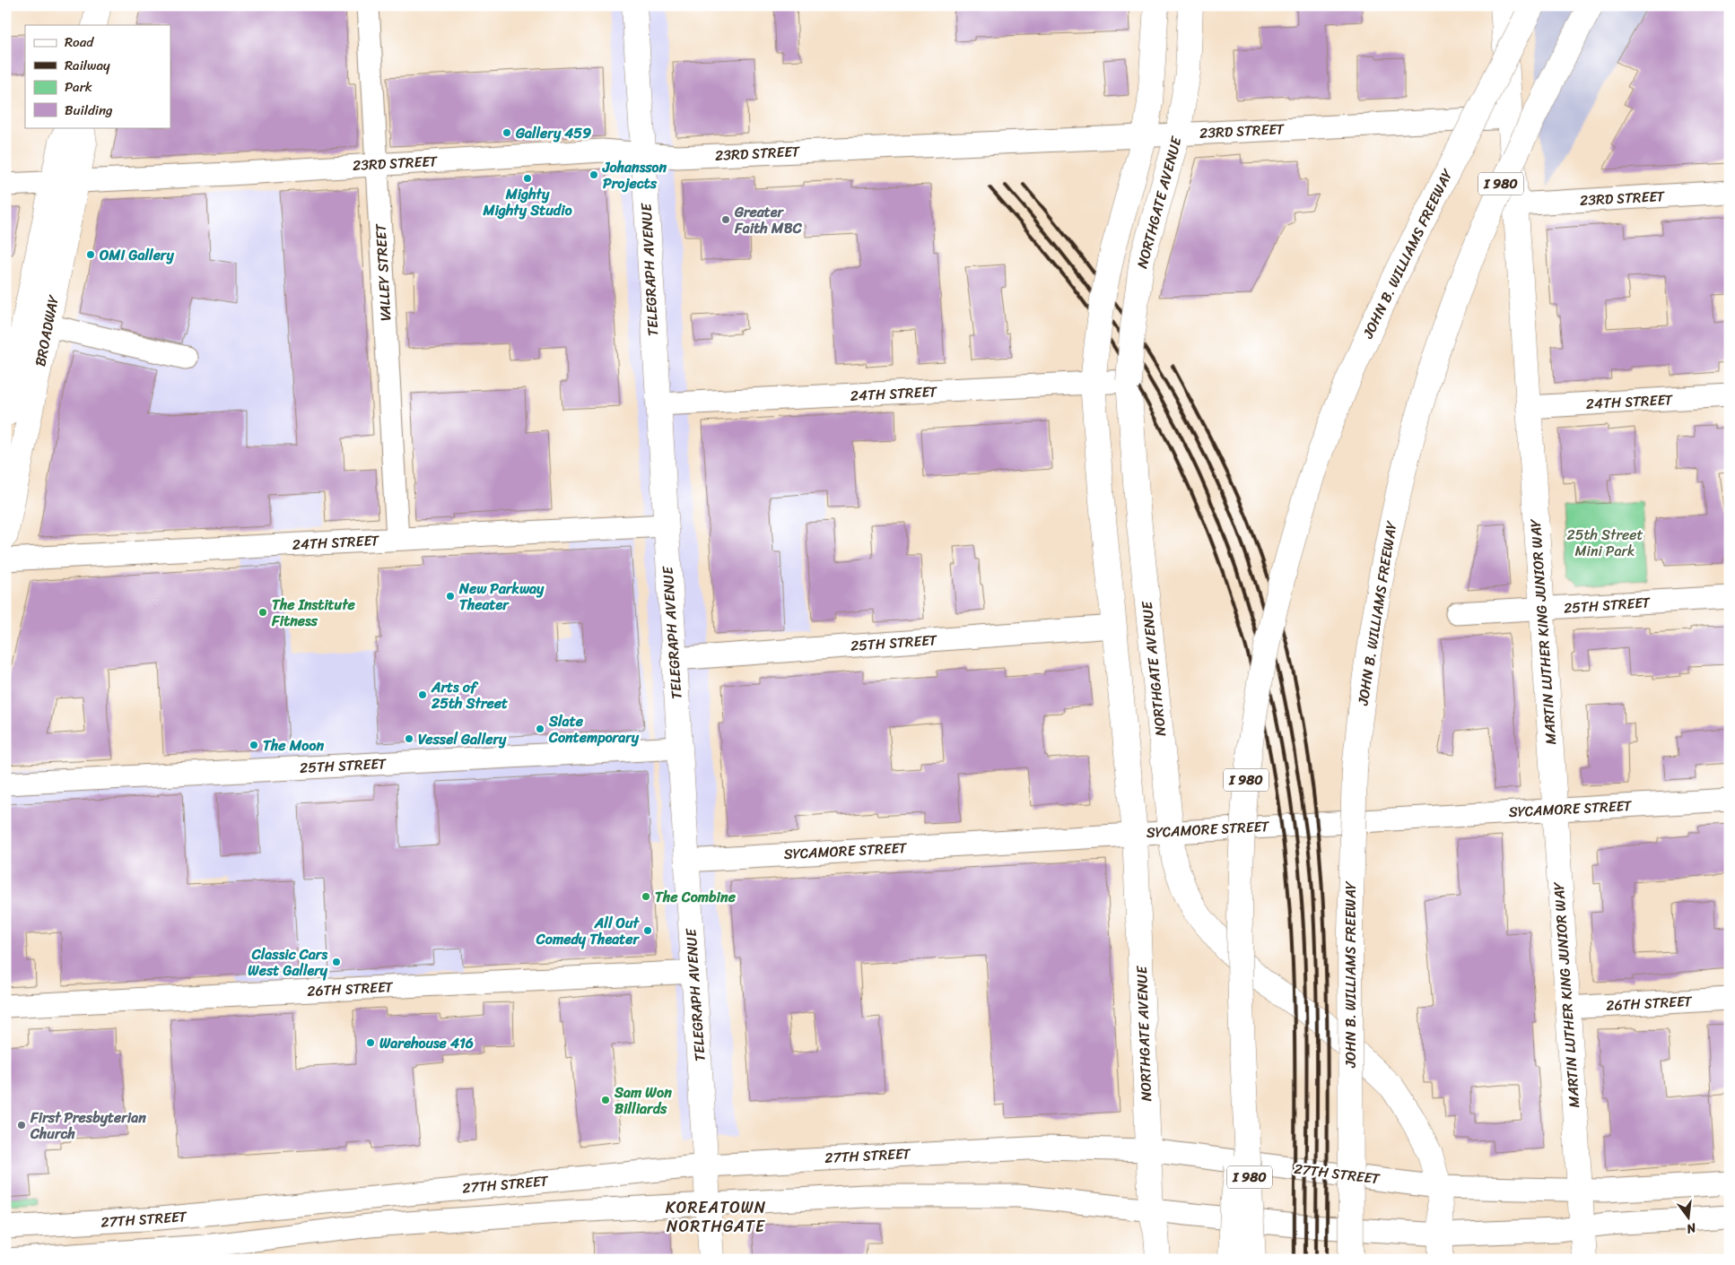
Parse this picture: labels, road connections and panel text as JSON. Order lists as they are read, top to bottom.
{
  "streets": {
    "main road": [
      "I 980",
      "NORTHGATE AVENUE",
      "JOHN B. WILLIAMS FREEWAY",
      "TELEGRAPH AVENUE",
      "BROADWAY",
      "MARTIN LUTHER KING JUNIOR WAY"
    ],
    "street": [
      "23RD STREET",
      "VALLEY STREET",
      "24TH STREET",
      "25TH STREET",
      "SYCAMORE STREET",
      "26TH STREET",
      "27TH STREET"
    ]
  },
  "crossings": [
    ["23RD STREET", "NORTHGATE AVENUE"],
    ["23RD STREET", "TELEGRAPH AVENUE"],
    ["23RD STREET", "VALLEY STREET"],
    ["23RD STREET", "BROADWAY"],
    ["23RD STREET", "MARTIN LUTHER KING JUNIOR WAY"],
    ["I 980", "JOHN B. WILLIAMS FREEWAY"],
    ["NORTHGATE AVENUE", "24TH STREET"],
    ["NORTHGATE AVENUE", "25TH STREET"],
    ["NORTHGATE AVENUE", "SYCAMORE STREET"],
    ["NORTHGATE AVENUE", "27TH STREET"],
    ["TELEGRAPH AVENUE", "24TH STREET"],
    ["TELEGRAPH AVENUE", "25TH STREET"],
    ["TELEGRAPH AVENUE", "SYCAMORE STREET"],
    ["TELEGRAPH AVENUE", "26TH STREET"],
    ["TELEGRAPH AVENUE", "27TH STREET"],
    ["VALLEY STREET", "24TH STREET"],
    ["24TH STREET", "MARTIN LUTHER KING JUNIOR WAY"],
    ["25TH STREET", "MARTIN LUTHER KING JUNIOR WAY"],
    ["MARTIN LUTHER KING JUNIOR WAY", "SYCAMORE STREET"],
    ["MARTIN LUTHER KING JUNIOR WAY", "26TH STREET"],
    ["MARTIN LUTHER KING JUNIOR WAY", "27TH STREET"]
  ],
  "districts": ["KOREATOWN NORTHGATE"],
  "parks": ["25th Street Mini Park"],
  "places": [
    "Gallery 459",
    "Johansson Projects",
    "Mighty Mighty Studio",
    "Greater Faith MBC",
    "OMI Gallery",
    "New Parkway Theater",
    "The Institute Fitness",
    "Arts of 25th Street",
    "Slate Contemporary",
    "Vessel Gallery",
    "The Moon",
    "The Combine",
    "All Out Comedy Theater",
    "Classic Cars West Gallery",
    "Warehouse 416",
    "Sam Won Billiards",
    "First Presbyterian Church"
  ],
  "legend": [
    "Road",
    "Railway",
    "Park",
    "Building"
  ],
  "north": "bottom"
}
